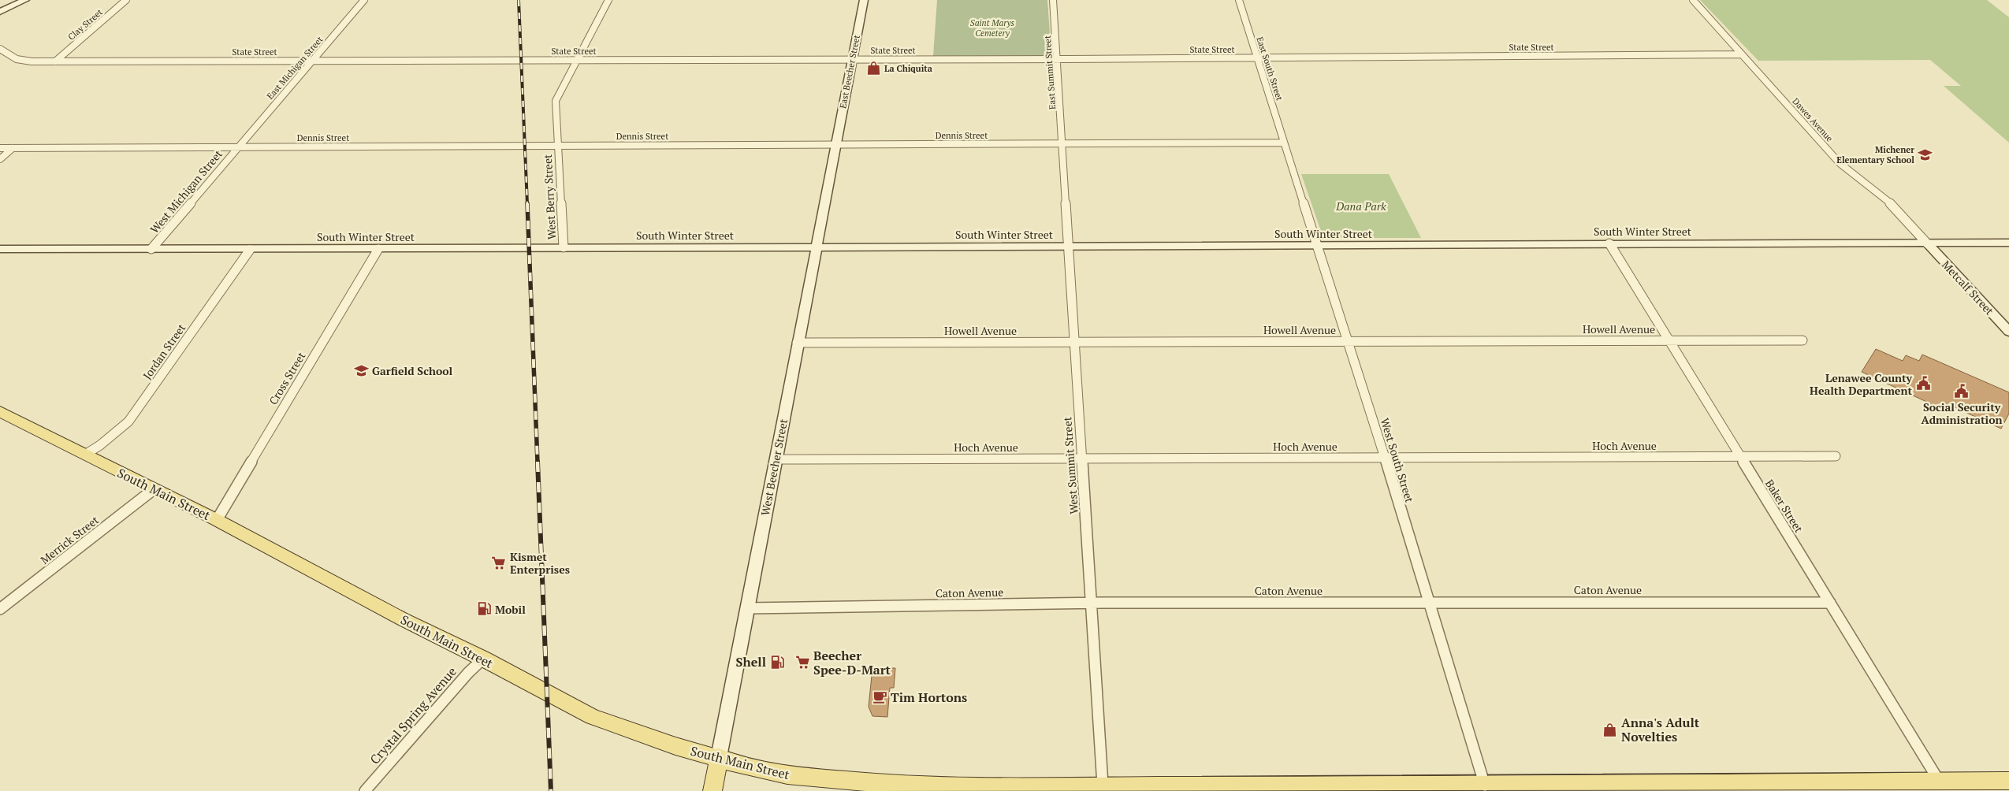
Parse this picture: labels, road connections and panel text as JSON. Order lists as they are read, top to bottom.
{
  "streets": {
    "main road": ["West Beecher Street", "South Main Street"],
    "street": [
      "Clay Street",
      "State Street",
      "East Michigan Street",
      "East South Street",
      "East Beecher Street",
      "East Summit Street",
      "Dawes Avenue",
      "Dennis Street",
      "West Michigan Street",
      "West Berry Street",
      "South Winter Street",
      "Metcalf Street",
      "Howell Avenue",
      "Jordan Street",
      "Cross Street",
      "Hoch Avenue",
      "West South Street",
      "West Summit Street",
      "Baker Street",
      "Merrick Street",
      "Caton Avenue",
      "Crystal Spring Avenue"
    ]
  },
  "crossings": [
    ["Clay Street", "State Street"],
    ["State Street", "East Michigan Street"],
    ["State Street", "East South Street"],
    ["State Street", "East Beecher Street"],
    ["State Street", "East Summit Street"],
    ["State Street", "Dawes Avenue"],
    ["State Street", "West Berry Street"],
    ["East Michigan Street", "Dennis Street"],
    ["East Michigan Street", "West Michigan Street"],
    ["East South Street", "Dennis Street"],
    ["East South Street", "West South Street"],
    ["East Beecher Street", "Dennis Street"],
    ["East Beecher Street", "West Beecher Street"],
    ["East Summit Street", "Dennis Street"],
    ["East Summit Street", "West Summit Street"],
    ["Dawes Avenue", "South Winter Street"],
    ["Dawes Avenue", "Metcalf Street"],
    ["Dennis Street", "West Michigan Street"],
    ["Dennis Street", "West Berry Street"],
    ["Dennis Street", "West South Street"],
    ["Dennis Street", "West Summit Street"],
    ["Dennis Street", "West Beecher Street"],
    ["West Michigan Street", "South Winter Street"],
    ["West Berry Street", "South Winter Street"],
    ["South Winter Street", "Metcalf Street"],
    ["South Winter Street", "Jordan Street"],
    ["South Winter Street", "Cross Street"],
    ["South Winter Street", "West South Street"],
    ["South Winter Street", "West Summit Street"],
    ["South Winter Street", "West Beecher Street"],
    ["South Winter Street", "Baker Street"],
    ["Howell Avenue", "West South Street"],
    ["Howell Avenue", "West Summit Street"],
    ["Howell Avenue", "West Beecher Street"],
    ["Howell Avenue", "Baker Street"],
    ["Jordan Street", "South Main Street"],
    ["Cross Street", "South Main Street"],
    ["Hoch Avenue", "West South Street"],
    ["Hoch Avenue", "West Summit Street"],
    ["Hoch Avenue", "West Beecher Street"],
    ["Hoch Avenue", "Baker Street"],
    ["West South Street", "South Main Street"],
    ["West South Street", "Caton Avenue"],
    ["West Summit Street", "South Main Street"],
    ["West Summit Street", "Caton Avenue"],
    ["West Beecher Street", "South Main Street"],
    ["West Beecher Street", "Caton Avenue"],
    ["South Main Street", "Baker Street"],
    ["South Main Street", "Merrick Street"],
    ["South Main Street", "Crystal Spring Avenue"],
    ["Baker Street", "Caton Avenue"]
  ],
  "parks": ["Saint Marys Cemetery", "Dana Park"],
  "places": {
    "shop": ["La Chiquita", "Anna's Adult Novelties"],
    "school or university": ["Michener Elementary School", "Garfield School"],
    "public building": ["Lenawee County Health Department", "Social Security Administration"],
    "supermarket": ["Kismet Enterprises", "Beecher Spee-D-Mart"],
    "fuel station": ["Mobil", "Shell"],
    "cafe": ["Tim Hortons"]
  }
}
